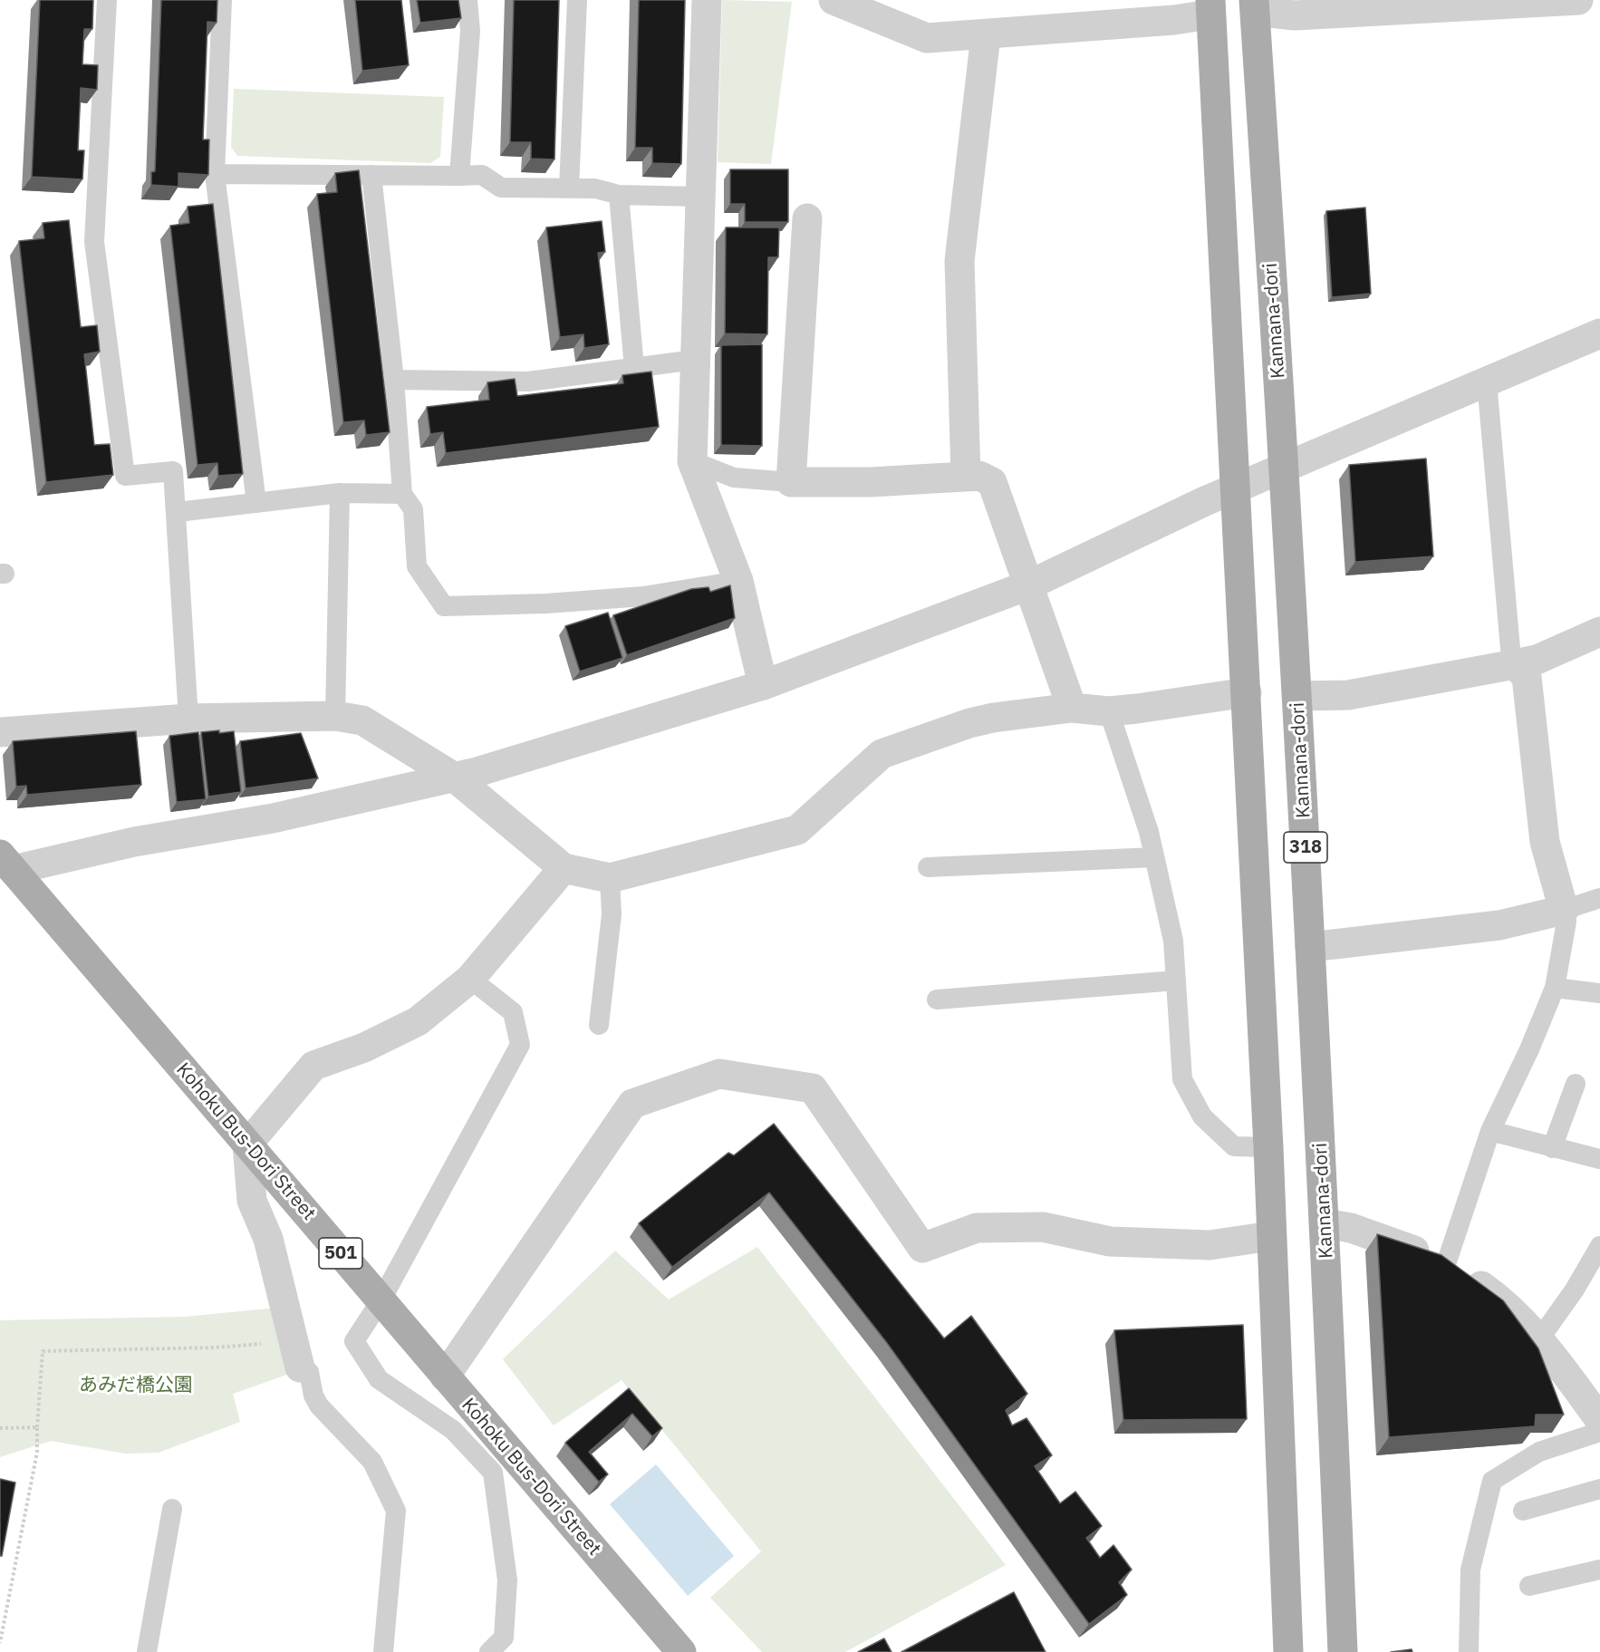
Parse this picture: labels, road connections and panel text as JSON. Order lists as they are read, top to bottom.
{
  "streets": {
    "main road": [
      "Kannana-dori",
      "318",
      "Kohoku Bus-Dori Street",
      "501"
    ]
  },
  "parks": ["あみだ橋公園"]
}
